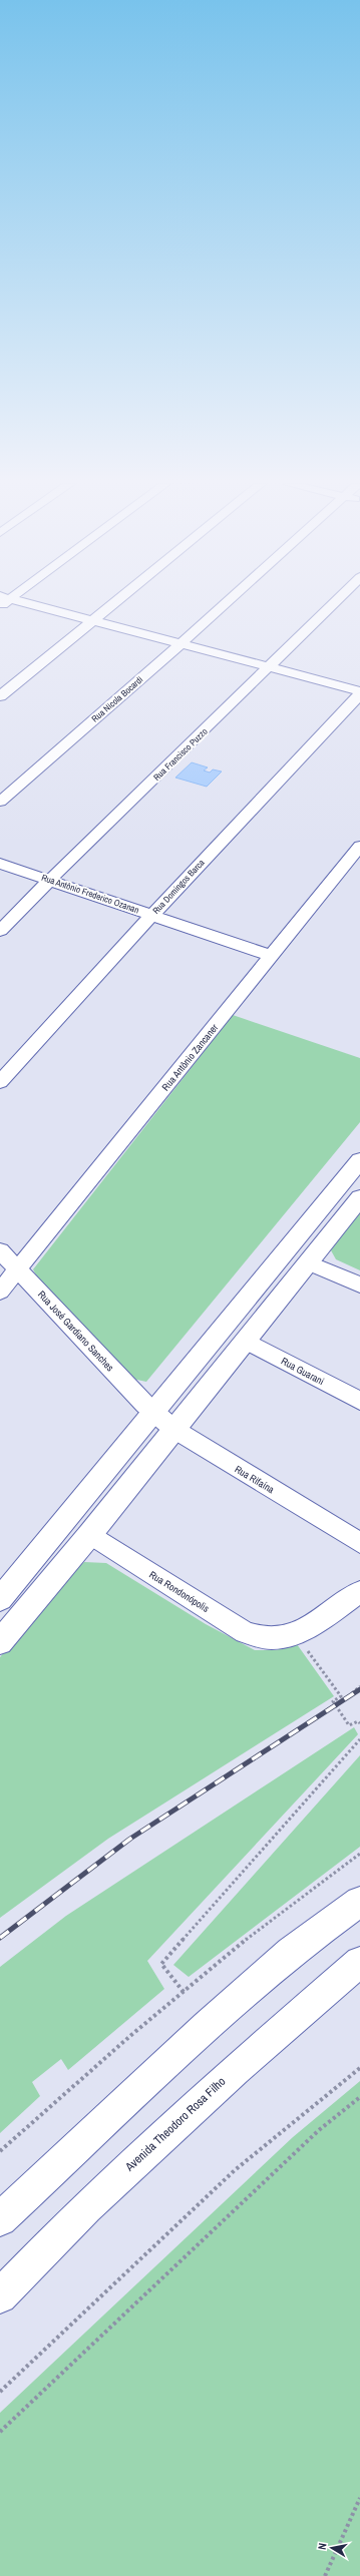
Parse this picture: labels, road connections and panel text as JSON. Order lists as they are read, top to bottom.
{
  "streets": {
    "main road": ["Avenida Theodoro Rosa Filho"],
    "street": [
      "Rua Nicola Bocardi",
      "Rua Francisco Puzzo",
      "Rua Domingos Barca",
      "Rua Antônio Frederico Ozanan",
      "Rua Antônio Zancaner",
      "Rua José Gardiano Sanches",
      "Rua Guarani",
      "Rua Rifaína",
      "Rua Rondonópolis"
    ]
  },
  "crossings": [
    ["Rua Francisco Puzzo", "Rua Antônio Frederico Ozanan"],
    ["Rua Domingos Barca", "Rua Antônio Frederico Ozanan"],
    ["Rua Antônio Frederico Ozanan", "Rua Antônio Zancaner"],
    ["Rua Antônio Zancaner", "Rua José Gardiano Sanches"],
    ["Rua José Gardiano Sanches", "Rua Rifaína"]
  ],
  "north": "left"
}
